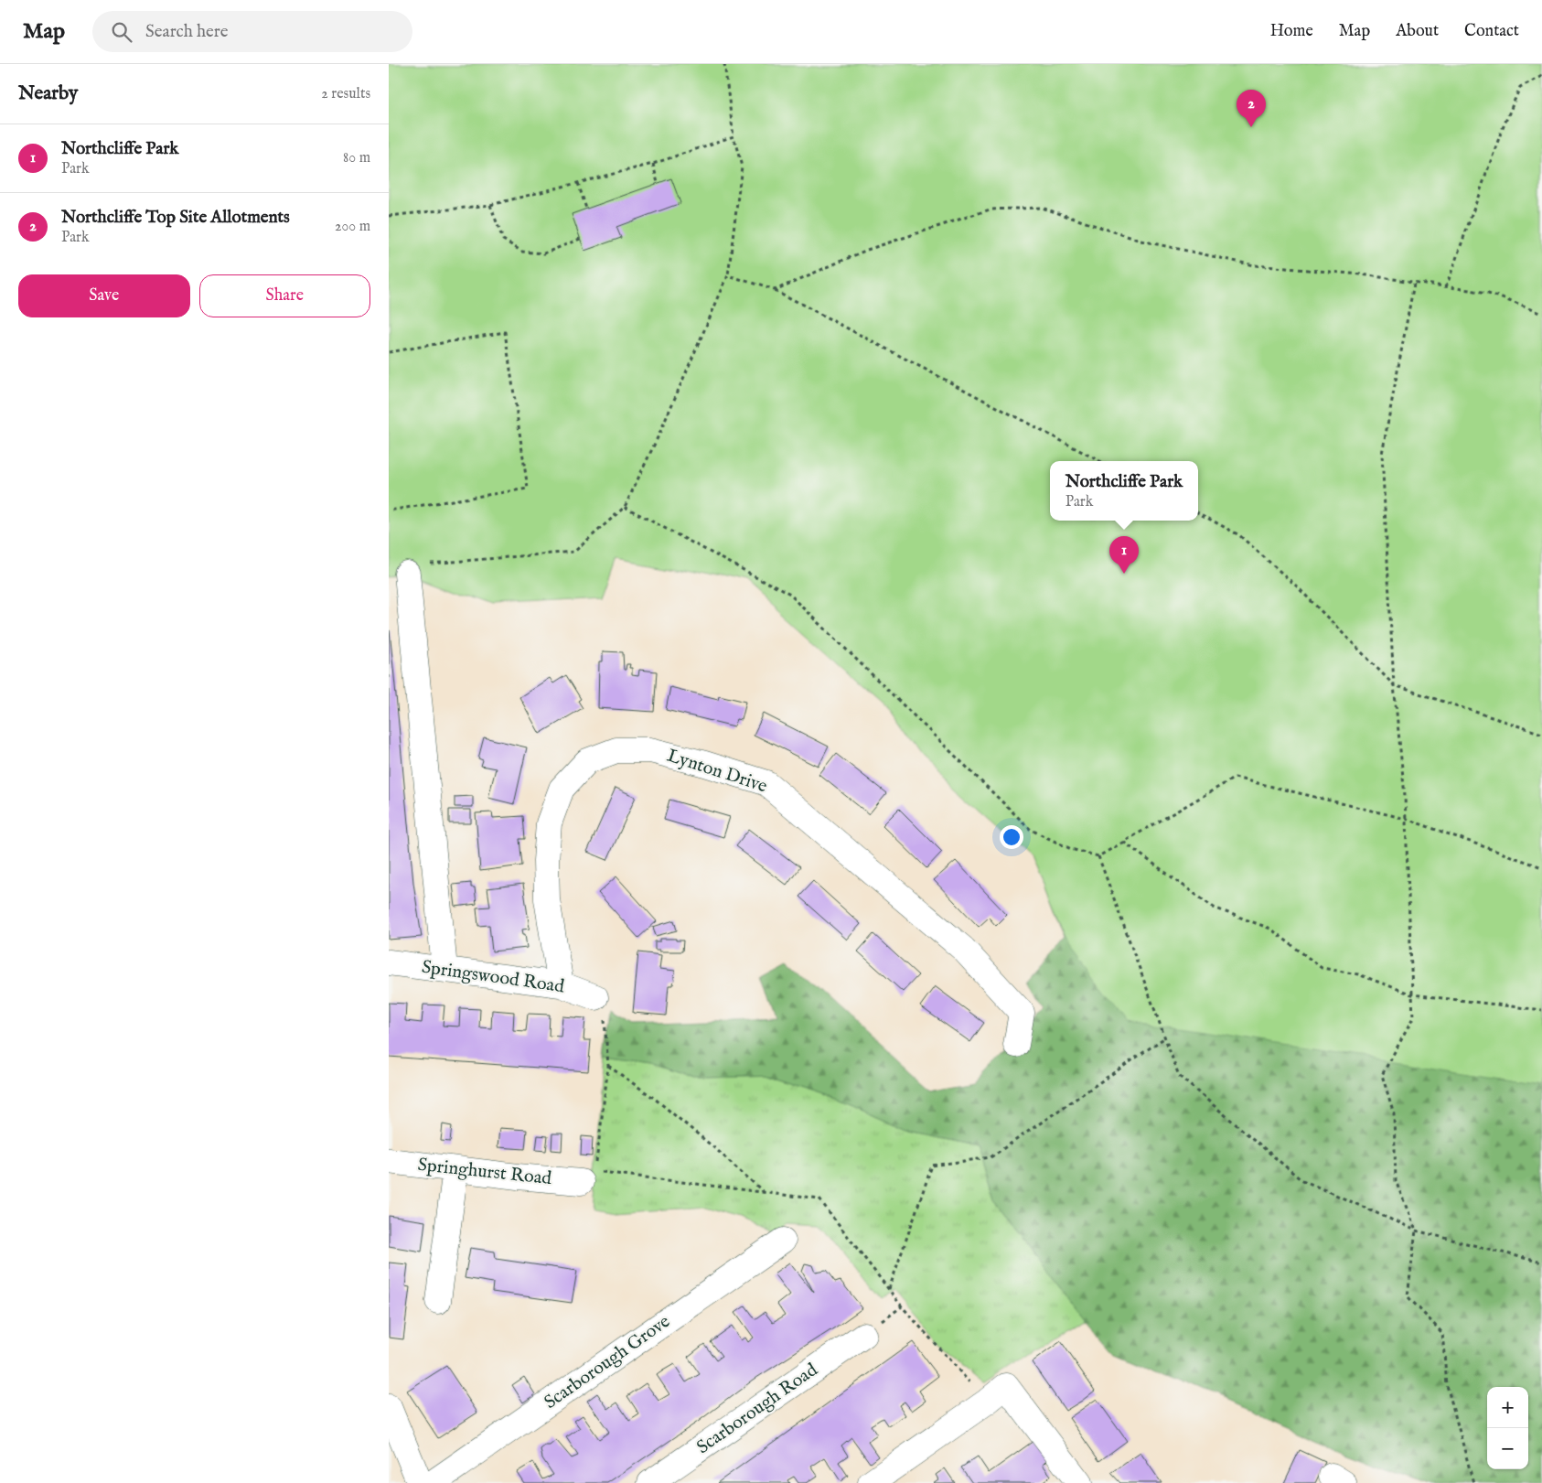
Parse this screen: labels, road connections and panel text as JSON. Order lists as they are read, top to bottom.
{
  "streets": {
    "street": [
      "Lynton Drive",
      "Springswood Road",
      "Springhurst Road",
      "Scarborough Grove",
      "Scarborough Road"
    ]
  },
  "crossings": [
    ["Lynton Drive", "Springswood Road"]
  ],
  "page": {
    "header": "Map",
    "search": "Search here",
    "nav": [
      "Home",
      "Map",
      "About",
      "Contact"
    ],
    "heading": ["Nearby", "2 results"],
    "pins": ["2", "1"],
    "list": [
      {
        "mark": "1",
        "name": "Northcliffe Park",
        "note": "Park",
        "value": "80 m"
      },
      {
        "mark": "2",
        "name": "Northcliffe Top Site Allotments",
        "note": "Park",
        "value": "200 m"
      }
    ],
    "buttons": ["Save", "Share"],
    "popup": ["Northcliffe Park", "Park"],
    "map_buttons": ["+", "−"]
  }
}
